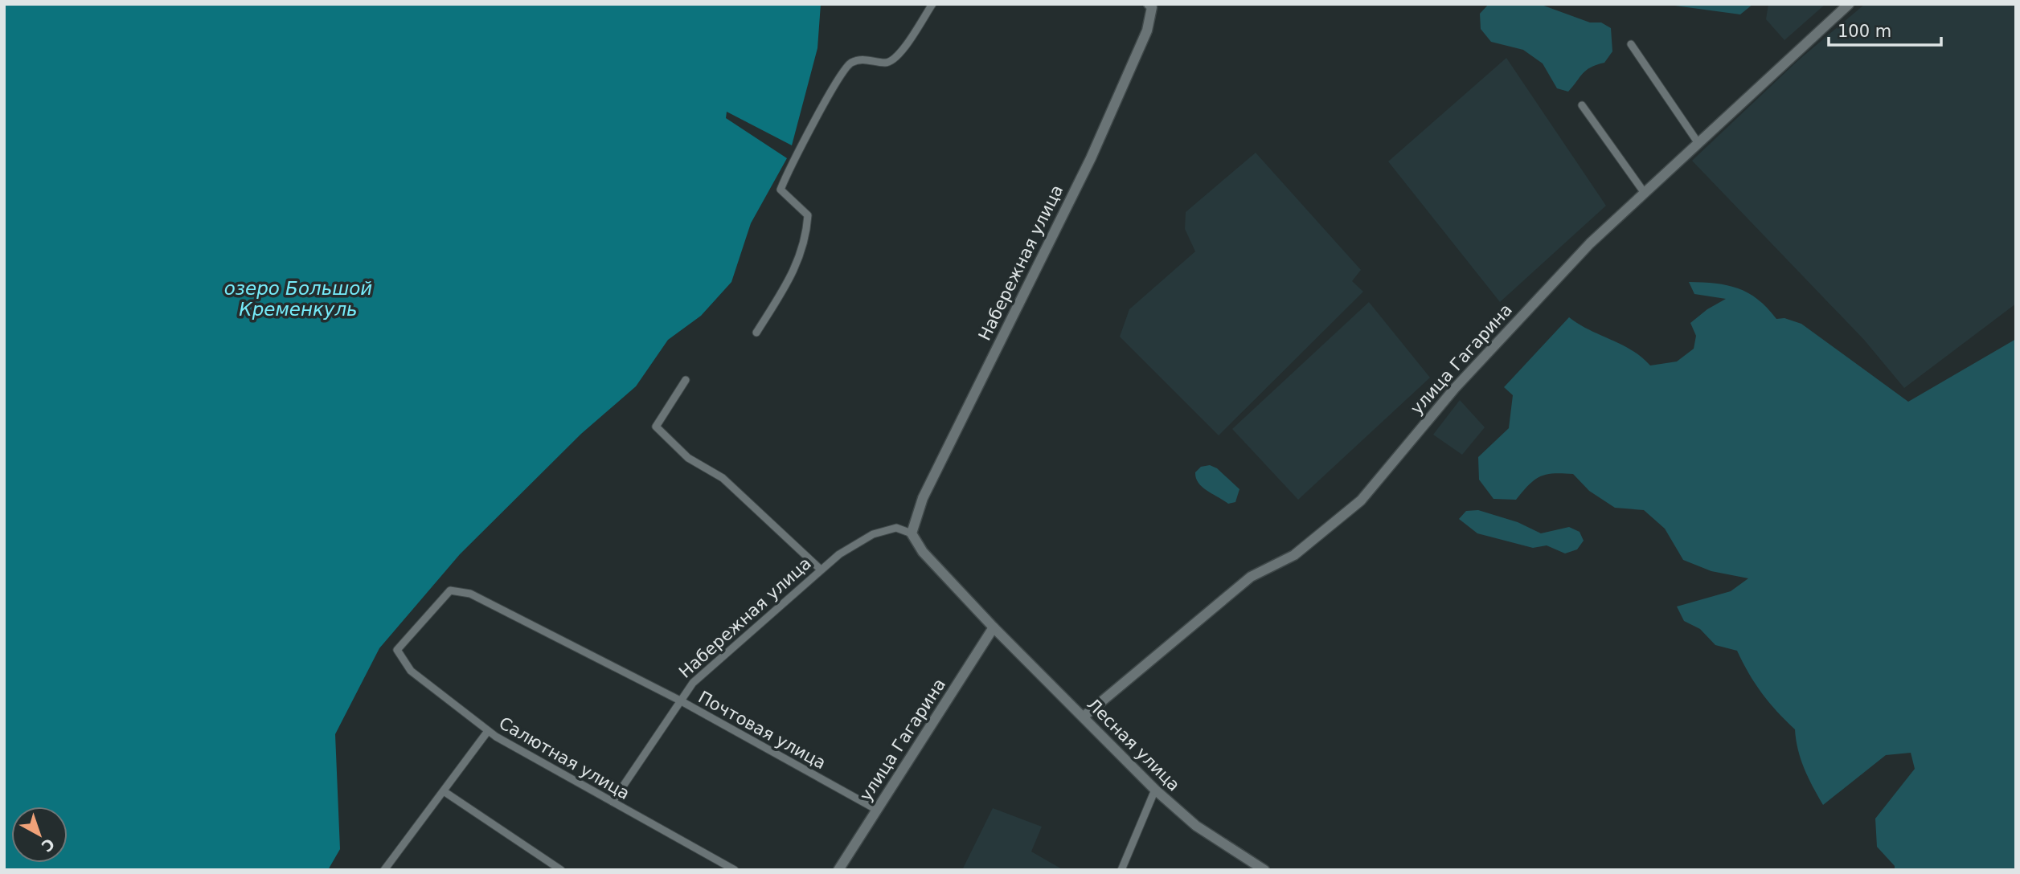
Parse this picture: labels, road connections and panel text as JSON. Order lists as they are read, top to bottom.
{
  "streets": {
    "street": [
      "Набережная улица",
      "улица Гагарина",
      "Почтовая улица",
      "Лесная улица",
      "Салютная улица"
    ]
  },
  "crossings": [
    ["Набережная улица", "Почтовая улица"],
    ["Набережная улица", "Салютная улица"],
    ["улица Гагарина", "Почтовая улица"],
    ["улица Гагарина", "Лесная улица"],
    ["Почтовая улица", "Салютная улица"]
  ],
  "water": ["озеро Большой Кременкуль"],
  "scale_bar": "100 m",
  "north": "bottom right"
}
